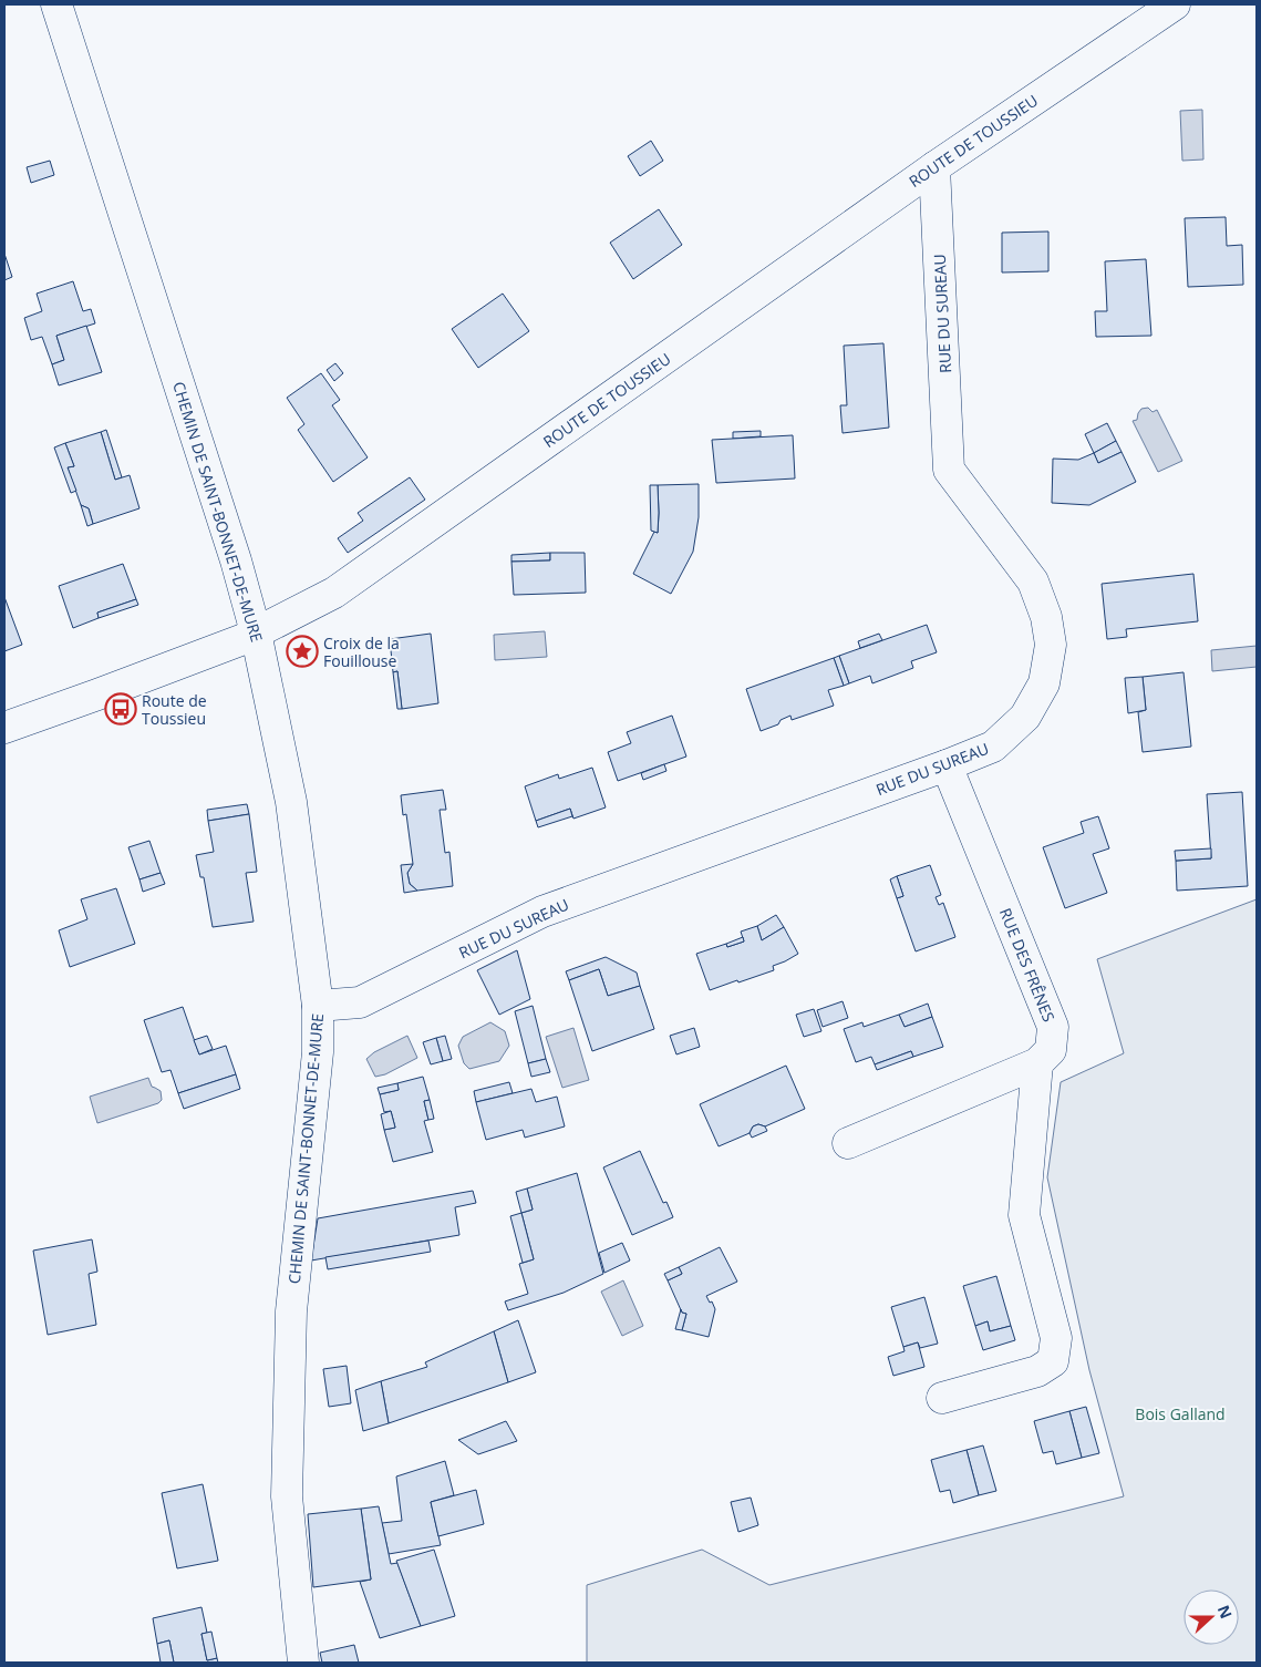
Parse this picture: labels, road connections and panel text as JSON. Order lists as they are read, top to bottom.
{
  "streets": {
    "street": [
      "ROUTE DE TOUSSIEU",
      "RUE DU SUREAU",
      "CHEMIN DE SAINT-BONNET-DE-MURE",
      "RUE DES FRÊNES"
    ]
  },
  "crossings": [
    ["ROUTE DE TOUSSIEU", "RUE DU SUREAU"],
    ["ROUTE DE TOUSSIEU", "CHEMIN DE SAINT-BONNET-DE-MURE"],
    ["RUE DU SUREAU", "CHEMIN DE SAINT-BONNET-DE-MURE"],
    ["RUE DU SUREAU", "RUE DES FRÊNES"]
  ],
  "parks": ["Bois Galland"],
  "places": {
    "place": ["Croix de la Fouillouse"],
    "bus stop": ["Route de Toussieu"]
  },
  "north": "right"
}
